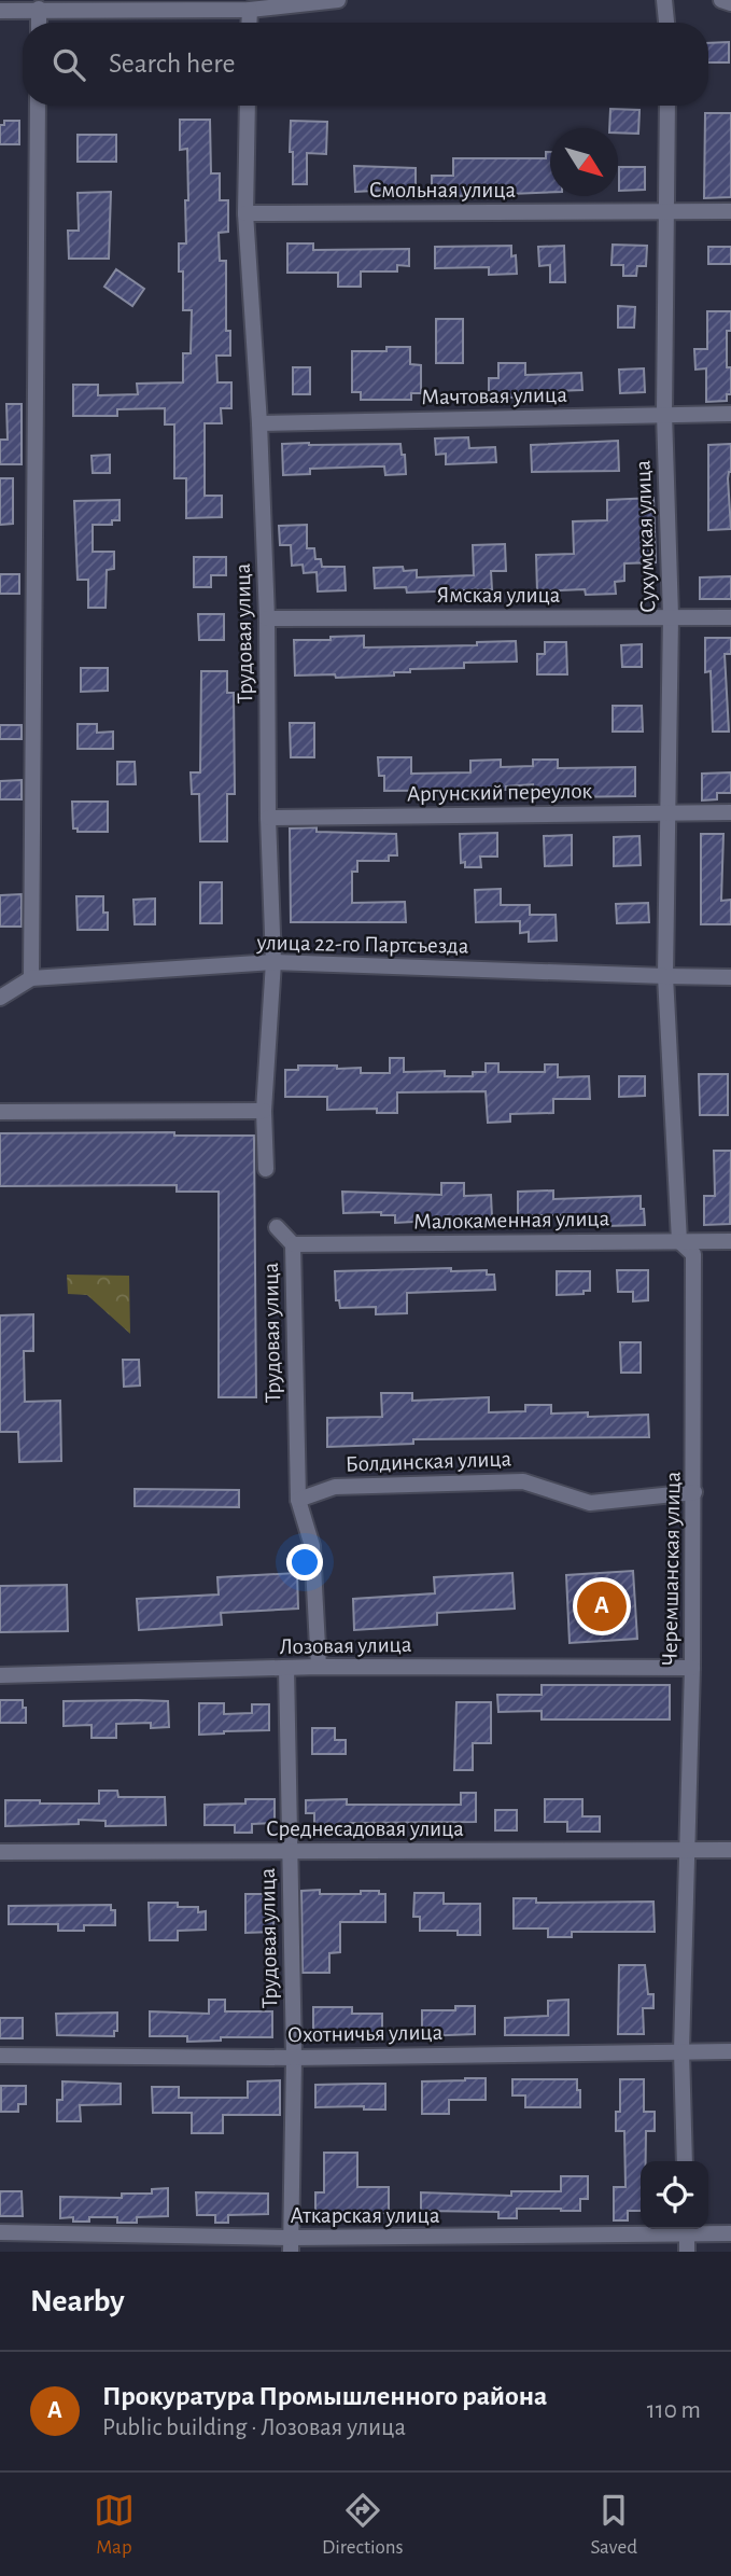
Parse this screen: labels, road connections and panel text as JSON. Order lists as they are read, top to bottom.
{
  "streets": {
    "street": [
      "Смольная улица",
      "Мачтовая улица",
      "Сухумская улица",
      "Ямская улица",
      "Трудовая улица",
      "Аргунский переулок",
      "улица 22-го Партсъезда",
      "Малокаменная улица",
      "Болдинская улица",
      "Черемшанская улица",
      "Лозовая улица",
      "Среднесадовая улица",
      "Охотничья улица",
      "Аткарская улица"
    ]
  },
  "crossings": [
    ["Смольная улица", "Сухумская улица"],
    ["Смольная улица", "Трудовая улица"],
    ["Мачтовая улица", "Сухумская улица"],
    ["Мачтовая улица", "Трудовая улица"],
    ["Сухумская улица", "Ямская улица"],
    ["Сухумская улица", "Аргунский переулок"],
    ["Сухумская улица", "улица 22-го Партсъезда"],
    ["Сухумская улица", "Черемшанская улица"],
    ["Ямская улица", "Трудовая улица"],
    ["Трудовая улица", "Аргунский переулок"],
    ["Трудовая улица", "улица 22-го Партсъезда"],
    ["Трудовая улица", "Малокаменная улица"],
    ["Трудовая улица", "Болдинская улица"],
    ["Трудовая улица", "Лозовая улица"],
    ["Трудовая улица", "Среднесадовая улица"],
    ["Трудовая улица", "Охотничья улица"],
    ["Трудовая улица", "Аткарская улица"],
    ["улица 22-го Партсъезда", "Черемшанская улица"],
    ["Малокаменная улица", "Черемшанская улица"],
    ["Болдинская улица", "Черемшанская улица"],
    ["Черемшанская улица", "Лозовая улица"],
    ["Черемшанская улица", "Среднесадовая улица"],
    ["Черемшанская улица", "Охотничья улица"]
  ],
  "north": "bottom right",
  "page": {
    "search": "Search here",
    "pins": "A",
    "heading": "Nearby",
    "list": [
      {
        "mark": "A",
        "name": "Прокуратура Промышленного района",
        "note": "Public building · Лозовая улица",
        "value": "110 m"
      }
    ],
    "nav": ["Map", "Directions", "Saved"]
  }
}
